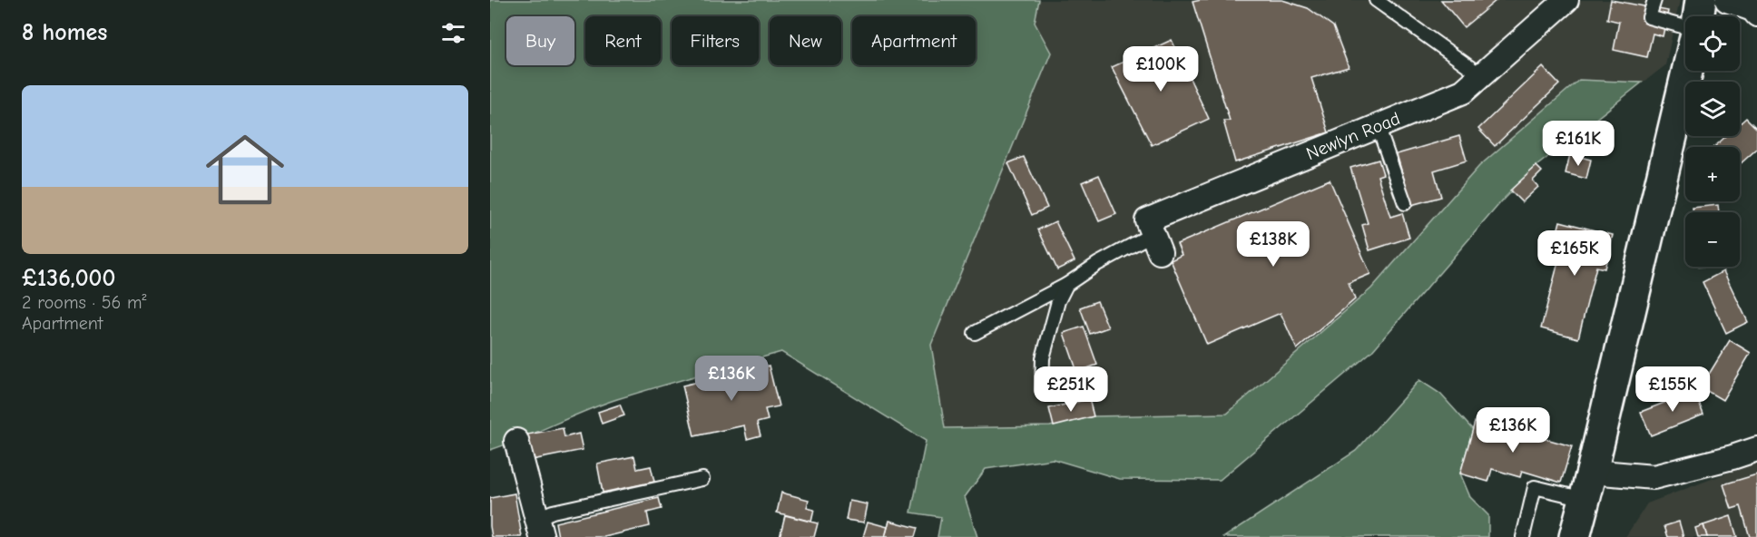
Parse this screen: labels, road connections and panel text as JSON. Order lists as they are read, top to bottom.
{
  "streets": {
    "street": ["Newlyn Road"]
  },
  "page": {
    "heading": "8 homes",
    "map_buttons": ["+", "−"],
    "chip": [
      "Buy",
      "Rent",
      "Filters",
      "New",
      "Apartment"
    ],
    "price": [
      "£100K",
      "£161K",
      "£138K",
      "£165K",
      "£136K",
      "£251K",
      "£155K",
      "£136K"
    ],
    "list": [
      {
        "name": "£136,000",
        "note": "2 rooms · 56 m² · Apartment"
      }
    ]
  }
}
